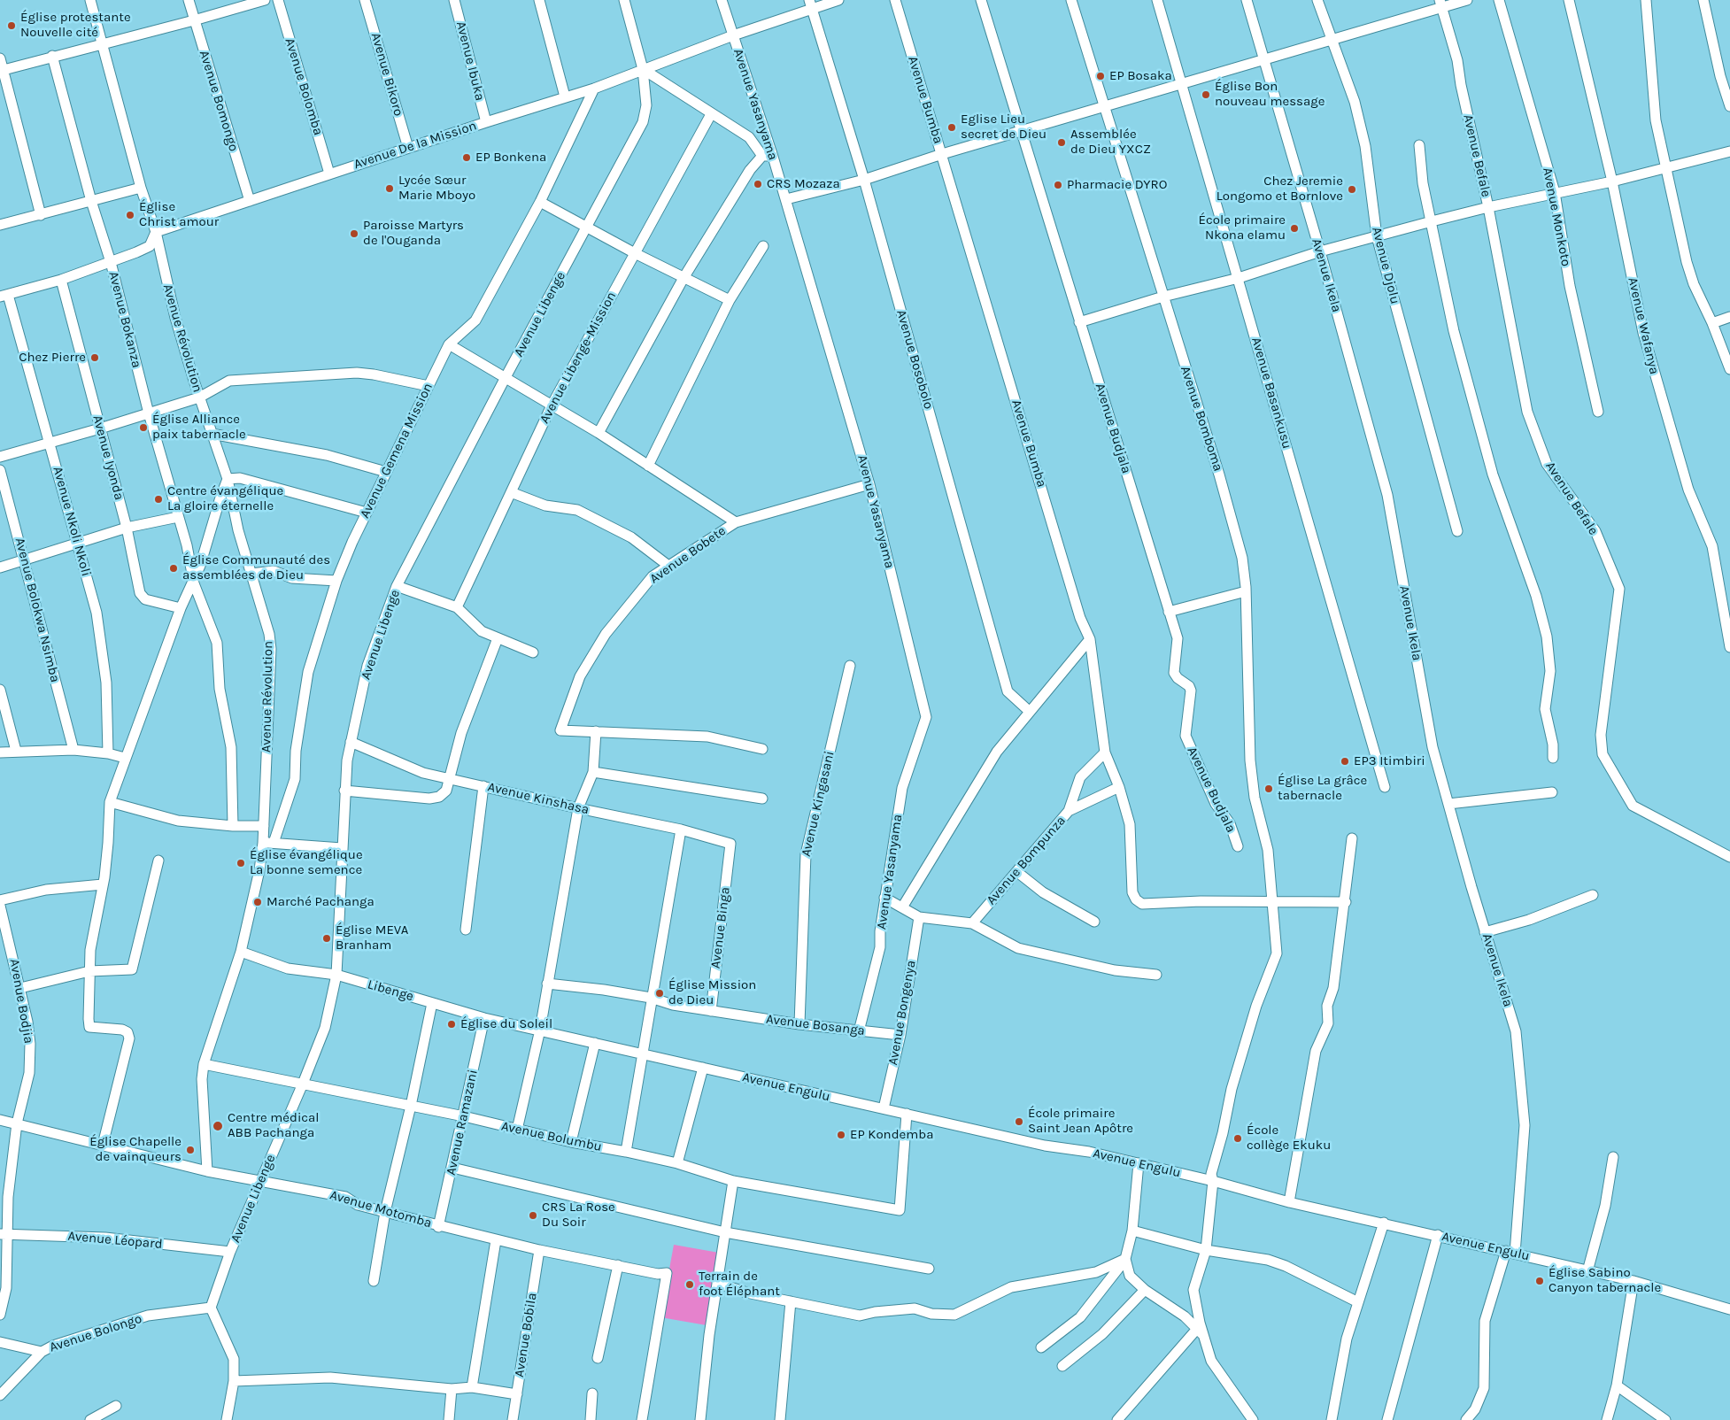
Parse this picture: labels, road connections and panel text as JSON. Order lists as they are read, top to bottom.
{
  "streets": {
    "street": [
      "Avenue Ibuka",
      "Avenue Bikoro",
      "Avenue Bolomba",
      "Avenue Bumba",
      "Avenue Bomongo",
      "Avenue Yasanyama",
      "Avenue De la Mission",
      "Avenue Befale",
      "Avenue Monkoto",
      "Avenue Djolu",
      "Avenue Ikela",
      "Avenue Libenge",
      "Avenue Bokanza",
      "Avenue Wafanya",
      "Avenue Révolution",
      "Avenue Libenge-Mission",
      "Avenue Bosobolo",
      "Avenue Basankusu",
      "Avenue Bomboma",
      "Avenue Budjala",
      "Avenue Gemena Mission",
      "Avenue Iyonda",
      "Avenue Nkoli Nkoli",
      "Avenue Bobete",
      "Avenue Bolokwa Nsimba",
      "Avenue Kinshasa",
      "Avenue Kingasani",
      "Avenue Bompunza",
      "Avenue Binga",
      "Libenge",
      "Avenue Bodjia",
      "Avenue Bongenya",
      "Avenue Bosanga",
      "Avenue Engulu",
      "Avenue Ramazani",
      "Avenue Bolumbu",
      "Avenue Motomba",
      "Avenue Léopard",
      "Avenue Bolongo",
      "Avenue Bobila"
    ]
  },
  "crossings": [
    ["Avenue Ibuka", "Avenue De la Mission"],
    ["Avenue Bikoro", "Avenue De la Mission"],
    ["Avenue Bolomba", "Avenue De la Mission"],
    ["Avenue Bumba", "Avenue Bomboma"],
    ["Avenue Bumba", "Avenue Bompunza"],
    ["Avenue Bomongo", "Avenue De la Mission"],
    ["Avenue Yasanyama", "Avenue De la Mission"],
    ["Avenue Yasanyama", "Avenue Bobete"],
    ["Avenue Yasanyama", "Avenue Bosanga"],
    ["Avenue De la Mission", "Avenue Libenge"],
    ["Avenue De la Mission", "Avenue Révolution"],
    ["Avenue De la Mission", "Avenue Bosobolo"],
    ["Avenue De la Mission", "Avenue Gemena Mission"],
    ["Avenue Ikela", "Avenue Engulu"],
    ["Avenue Libenge", "Avenue Kinshasa"],
    ["Avenue Libenge", "Libenge"],
    ["Avenue Libenge", "Avenue Bolumbu"],
    ["Avenue Libenge", "Avenue Motomba"],
    ["Avenue Libenge", "Avenue Léopard"],
    ["Avenue Libenge", "Avenue Bolongo"],
    ["Avenue Révolution", "Avenue Gemena Mission"],
    ["Avenue Révolution", "Libenge"],
    ["Avenue Révolution", "Avenue Bolumbu"],
    ["Avenue Révolution", "Avenue Motomba"],
    ["Avenue Bomboma", "Avenue Engulu"],
    ["Avenue Kinshasa", "Avenue Binga"],
    ["Avenue Kingasani", "Avenue Bosanga"],
    ["Avenue Binga", "Avenue Bosanga"],
    ["Libenge", "Avenue Engulu"],
    ["Libenge", "Avenue Ramazani"],
    ["Avenue Bodjia", "Avenue Motomba"],
    ["Avenue Bodjia", "Avenue Léopard"],
    ["Avenue Bongenya", "Avenue Bosanga"],
    ["Avenue Bongenya", "Avenue Engulu"],
    ["Avenue Engulu", "Avenue Bolumbu"],
    ["Avenue Ramazani", "Avenue Bolumbu"],
    ["Avenue Ramazani", "Avenue Motomba"],
    ["Avenue Motomba", "Avenue Bobila"]
  ],
  "places": [
    "Église protestante Nouvelle cité",
    "EP Bosaka",
    "Église Bon nouveau message",
    "Eglise Lieu secret de Dieu",
    "Assemblée de Dieu YXCZ",
    "EP Bonkena",
    "CRS Mozaza",
    "Pharmacie DYRO",
    "Lycée Sœur Marie Mboyo",
    "Chez Jeremie Longomo et Bornlove",
    "Église Christ amour",
    "École primaire Nkona elamu",
    "Paroisse Martyrs de l'Ouganda",
    "Chez Pierre",
    "Église Alliance paix tabernacle",
    "Centre évangélique La gloire éternelle",
    "Église Communauté des assemblées de Dieu",
    "EP3 Itimbiri",
    "Église La grâce tabernacle",
    "Église évangélique La bonne semence",
    "Marché Pachanga",
    "Église MEVA Branham",
    "Église Mission de Dieu",
    "Église du Soleil",
    "École primaire Saint Jean Apôtre",
    "Centre médical ABB Pachanga",
    "EP Kondemba",
    "École collège Ekuku",
    "Église Chapelle de vainqueurs",
    "CRS La Rose Du Soir",
    "Église Sabino Canyon tabernacle",
    "Terrain de foot Éléphant"
  ]
}
